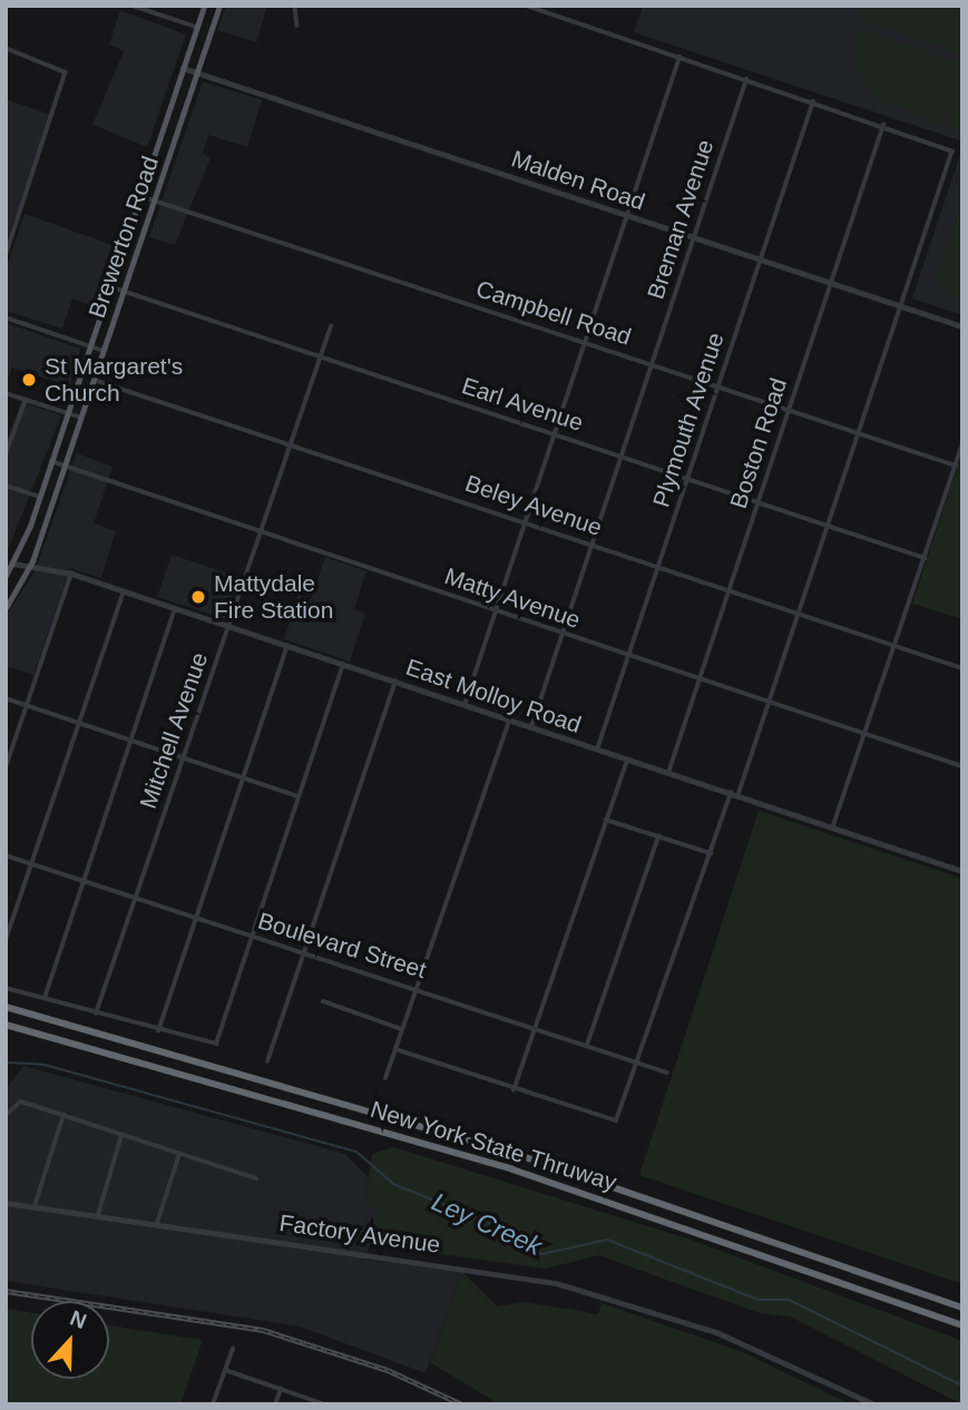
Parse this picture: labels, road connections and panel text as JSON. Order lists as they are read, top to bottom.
{
  "streets": {
    "highway": ["New York State Thruway"],
    "main road": ["Brewerton Road"],
    "street": [
      "Malden Road",
      "Breman Avenue",
      "Campbell Road",
      "Earl Avenue",
      "Plymouth Avenue",
      "Boston Road",
      "Beley Avenue",
      "Matty Avenue",
      "East Molloy Road",
      "Mitchell Avenue",
      "Boulevard Street",
      "Factory Avenue"
    ]
  },
  "crossings": [
    ["Malden Road", "Breman Avenue"],
    ["Malden Road", "Brewerton Road"],
    ["Malden Road", "Plymouth Avenue"],
    ["Malden Road", "Boston Road"],
    ["Breman Avenue", "Campbell Road"],
    ["Breman Avenue", "Earl Avenue"],
    ["Breman Avenue", "Beley Avenue"],
    ["Breman Avenue", "Matty Avenue"],
    ["Breman Avenue", "East Molloy Road"],
    ["Brewerton Road", "Campbell Road"],
    ["Brewerton Road", "Earl Avenue"],
    ["Brewerton Road", "Beley Avenue"],
    ["Brewerton Road", "Matty Avenue"],
    ["Brewerton Road", "East Molloy Road"],
    ["Campbell Road", "Plymouth Avenue"],
    ["Campbell Road", "Boston Road"],
    ["Earl Avenue", "Plymouth Avenue"],
    ["Earl Avenue", "Boston Road"],
    ["Earl Avenue", "Mitchell Avenue"],
    ["Plymouth Avenue", "Beley Avenue"],
    ["Plymouth Avenue", "Matty Avenue"],
    ["Plymouth Avenue", "East Molloy Road"],
    ["Boston Road", "Beley Avenue"],
    ["Boston Road", "Matty Avenue"],
    ["Boston Road", "East Molloy Road"],
    ["Beley Avenue", "Mitchell Avenue"],
    ["Matty Avenue", "Mitchell Avenue"],
    ["East Molloy Road", "Mitchell Avenue"],
    ["Mitchell Avenue", "Boulevard Street"]
  ],
  "water": ["Ley Creek"],
  "places": ["St Margaret's Church", "Mattydale Fire Station"],
  "north": "top"
}
